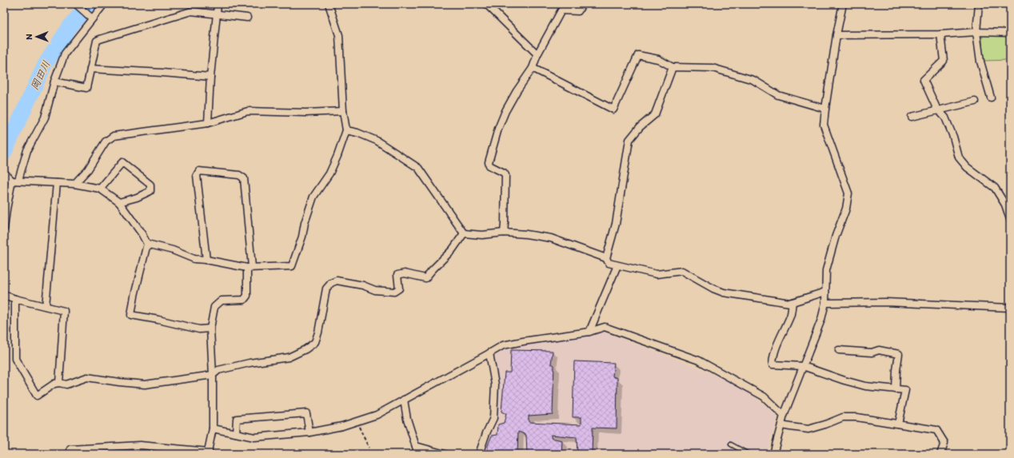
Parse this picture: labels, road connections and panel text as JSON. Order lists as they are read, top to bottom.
{
  "water": ["岡田川"],
  "north": "left"
}
